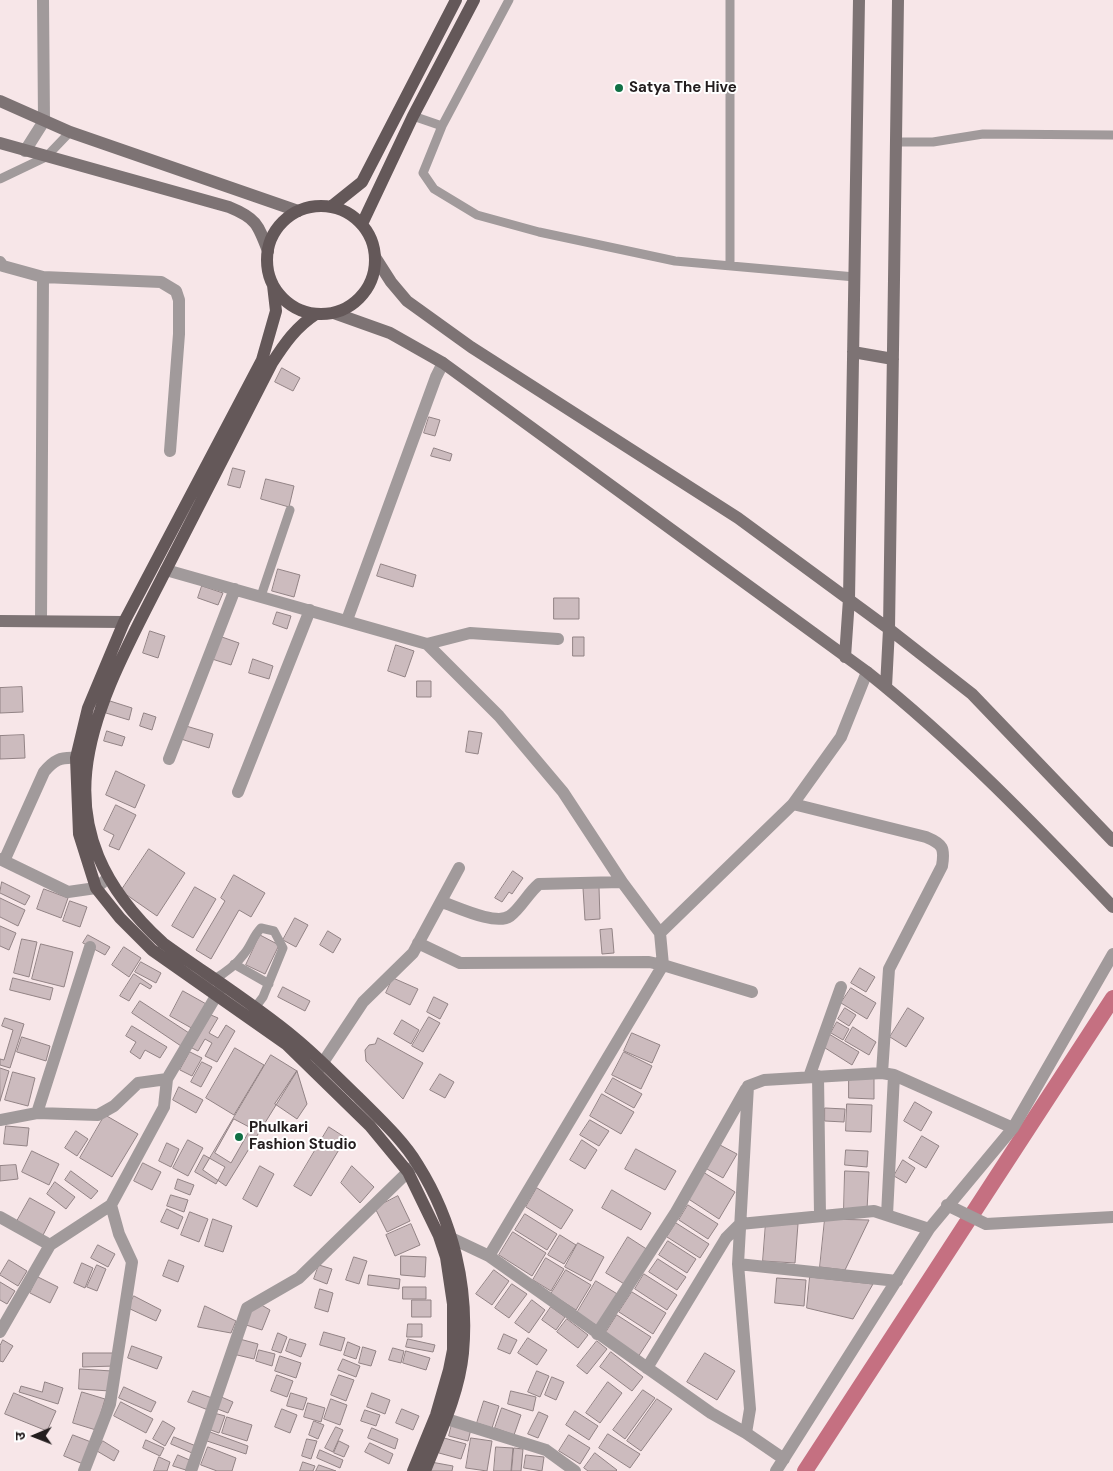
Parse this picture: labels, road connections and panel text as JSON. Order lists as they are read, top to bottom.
{
  "places": ["Satya The Hive", "Phulkari Fashion Studio"],
  "north": "left"
}
